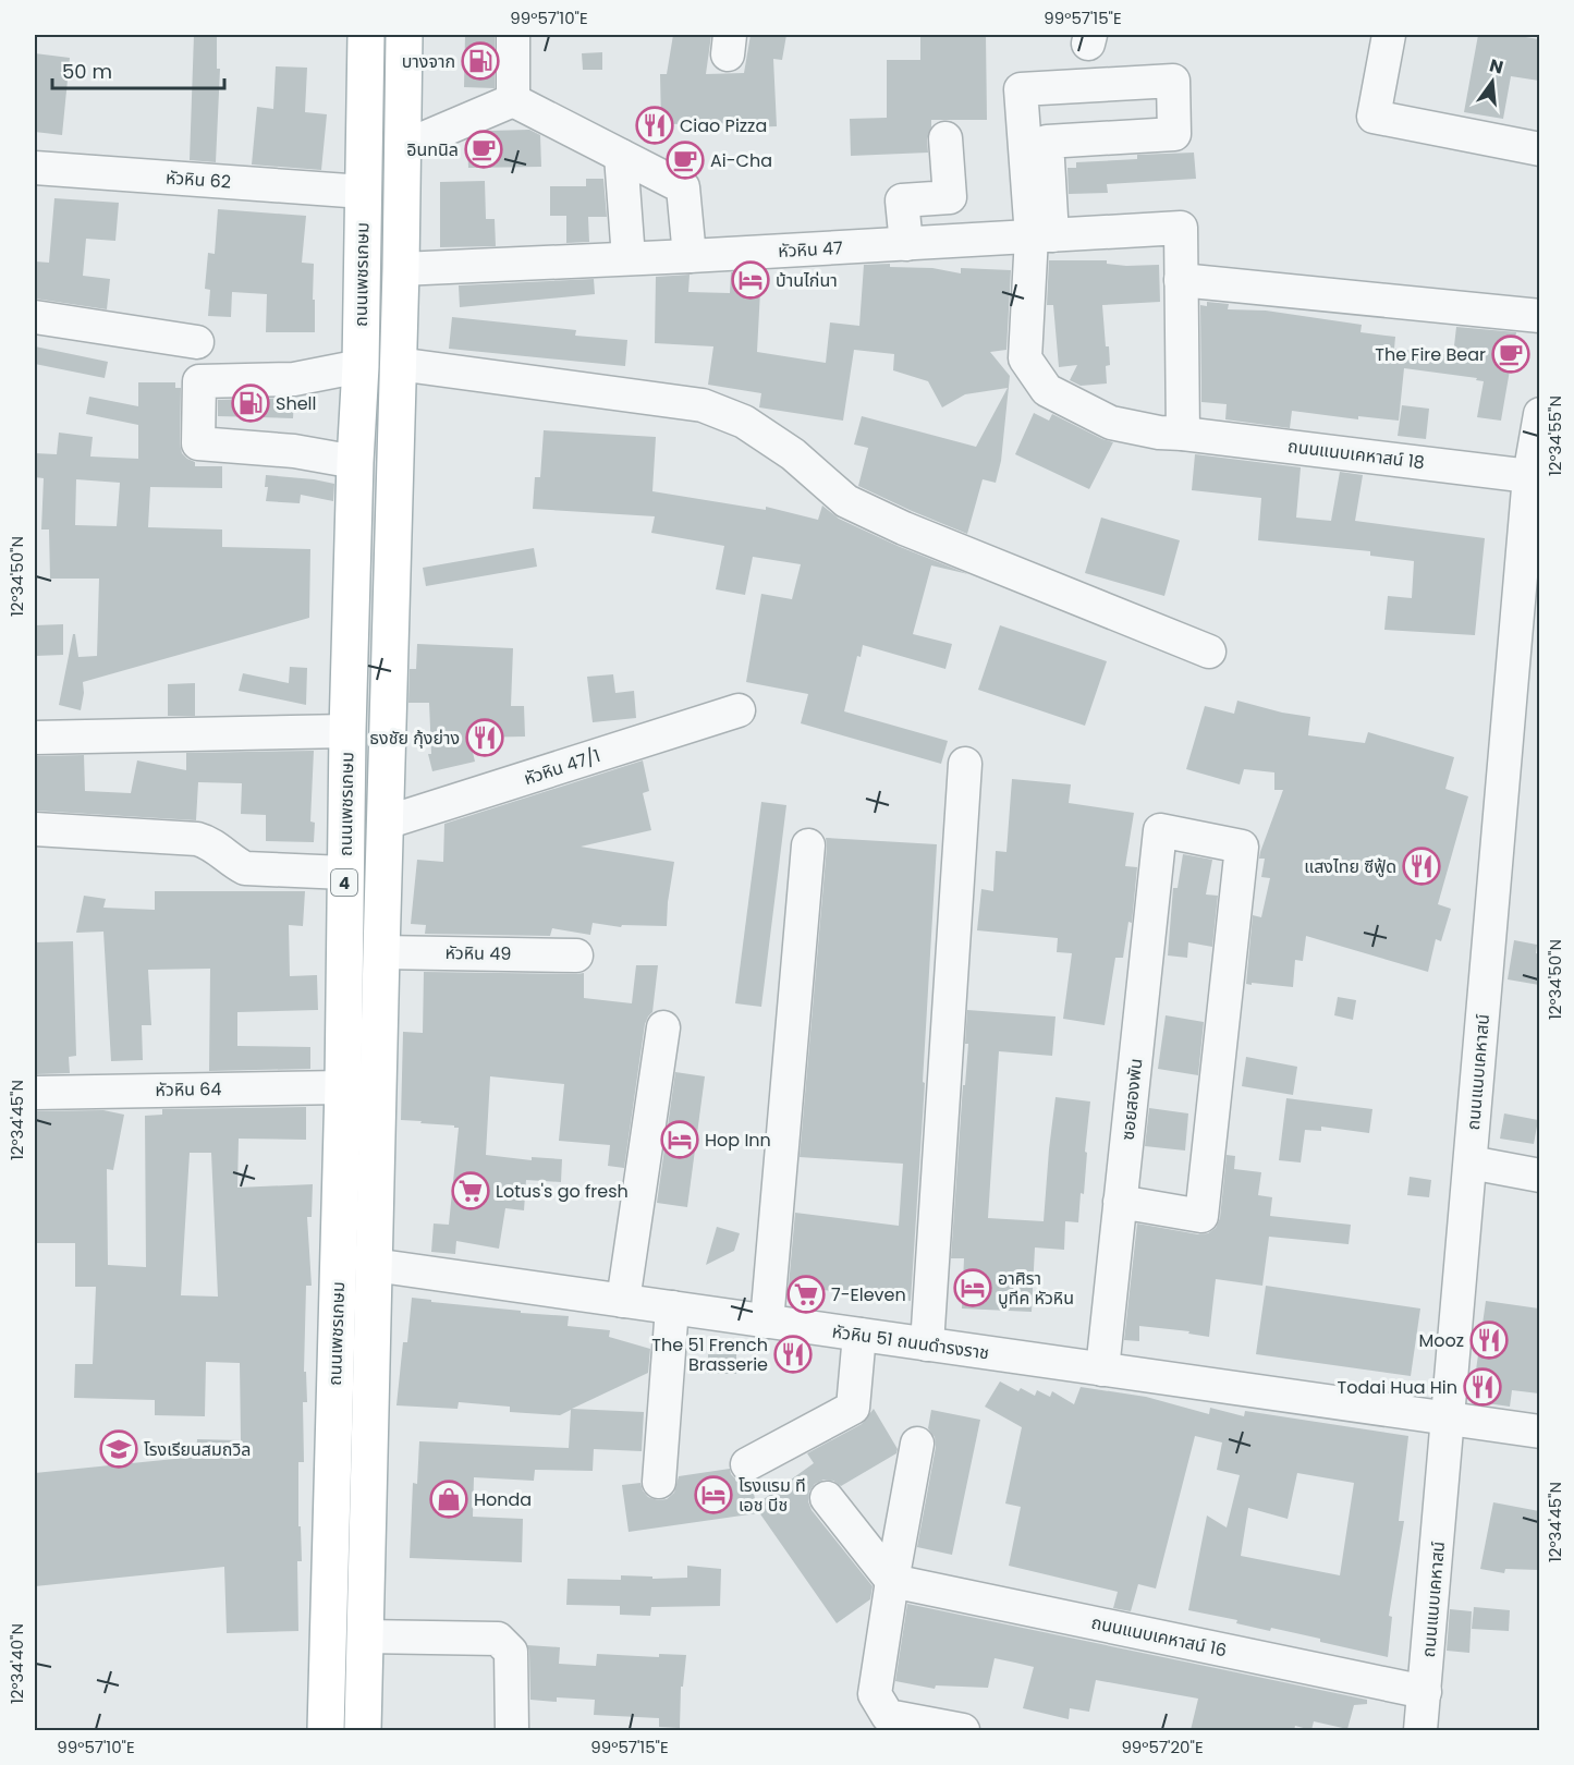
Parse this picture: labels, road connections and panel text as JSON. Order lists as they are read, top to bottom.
{
  "streets": {
    "main road": ["ถนนเพชรเกษม", "4"],
    "street": [
      "หัวหิน 62",
      "หัวหิน 47",
      "ถนนแนบเคหาสน์ 18",
      "หัวหิน 47/1",
      "หัวหิน 49",
      "ถนนแนบเคหาสน์",
      "หัวหิน 64",
      "ซอยสองพัน",
      "หัวหิน 51 ถนนดำรงราช",
      "ถนนแนบเคหาสน์ 16"
    ]
  },
  "crossings": [
    ["หัวหิน 62", "ถนนเพชรเกษม"],
    ["หัวหิน 47", "ถนนเพชรเกษม"],
    ["หัวหิน 47", "ถนนแนบเคหาสน์ 18"],
    ["ถนนเพชรเกษม", "หัวหิน 47/1"],
    ["ถนนเพชรเกษม", "หัวหิน 49"],
    ["ถนนเพชรเกษม", "หัวหิน 64"],
    ["ถนนเพชรเกษม", "หัวหิน 51 ถนนดำรงราช"],
    ["ถนนแนบเคหาสน์ 18", "ถนนแนบเคหาสน์"],
    ["ถนนแนบเคหาสน์", "หัวหิน 51 ถนนดำรงราช"],
    ["ถนนแนบเคหาสน์", "ถนนแนบเคหาสน์ 16"],
    ["ซอยสองพัน", "หัวหิน 51 ถนนดำรงราช"]
  ],
  "places": {
    "fuel station": ["บางจาก", "Shell"],
    "restaurant": [
      "Ciao Pizza",
      "ธงชัย กุ้งย่าง",
      "แสงไทย ซีฟู้ด",
      "Mooz",
      "The 51 French Brasserie",
      "Todai Hua Hin"
    ],
    "cafe": ["อินทนิล", "Ai-Cha", "The Fire Bear"],
    "hotel": [
      "บ้านไก่นา",
      "Hop Inn",
      "อาศิรา บูทีค หัวหิน",
      "โรงแรม ที เอช บีช"
    ],
    "supermarket": ["Lotus's go fresh", "7-Eleven"],
    "school or university": ["โรงเรียนสมถวิล"],
    "shop": ["Honda"]
  },
  "scale_bar": "50 m",
  "north": "top",
  "coordinates": [
    "99°57'10\"E",
    "99°57'15\"E",
    "12°34'55\"N",
    "12°34'50\"N",
    "12°34'45\"N",
    "12°34'40\"N",
    "99°57'20\"E"
  ]
}
